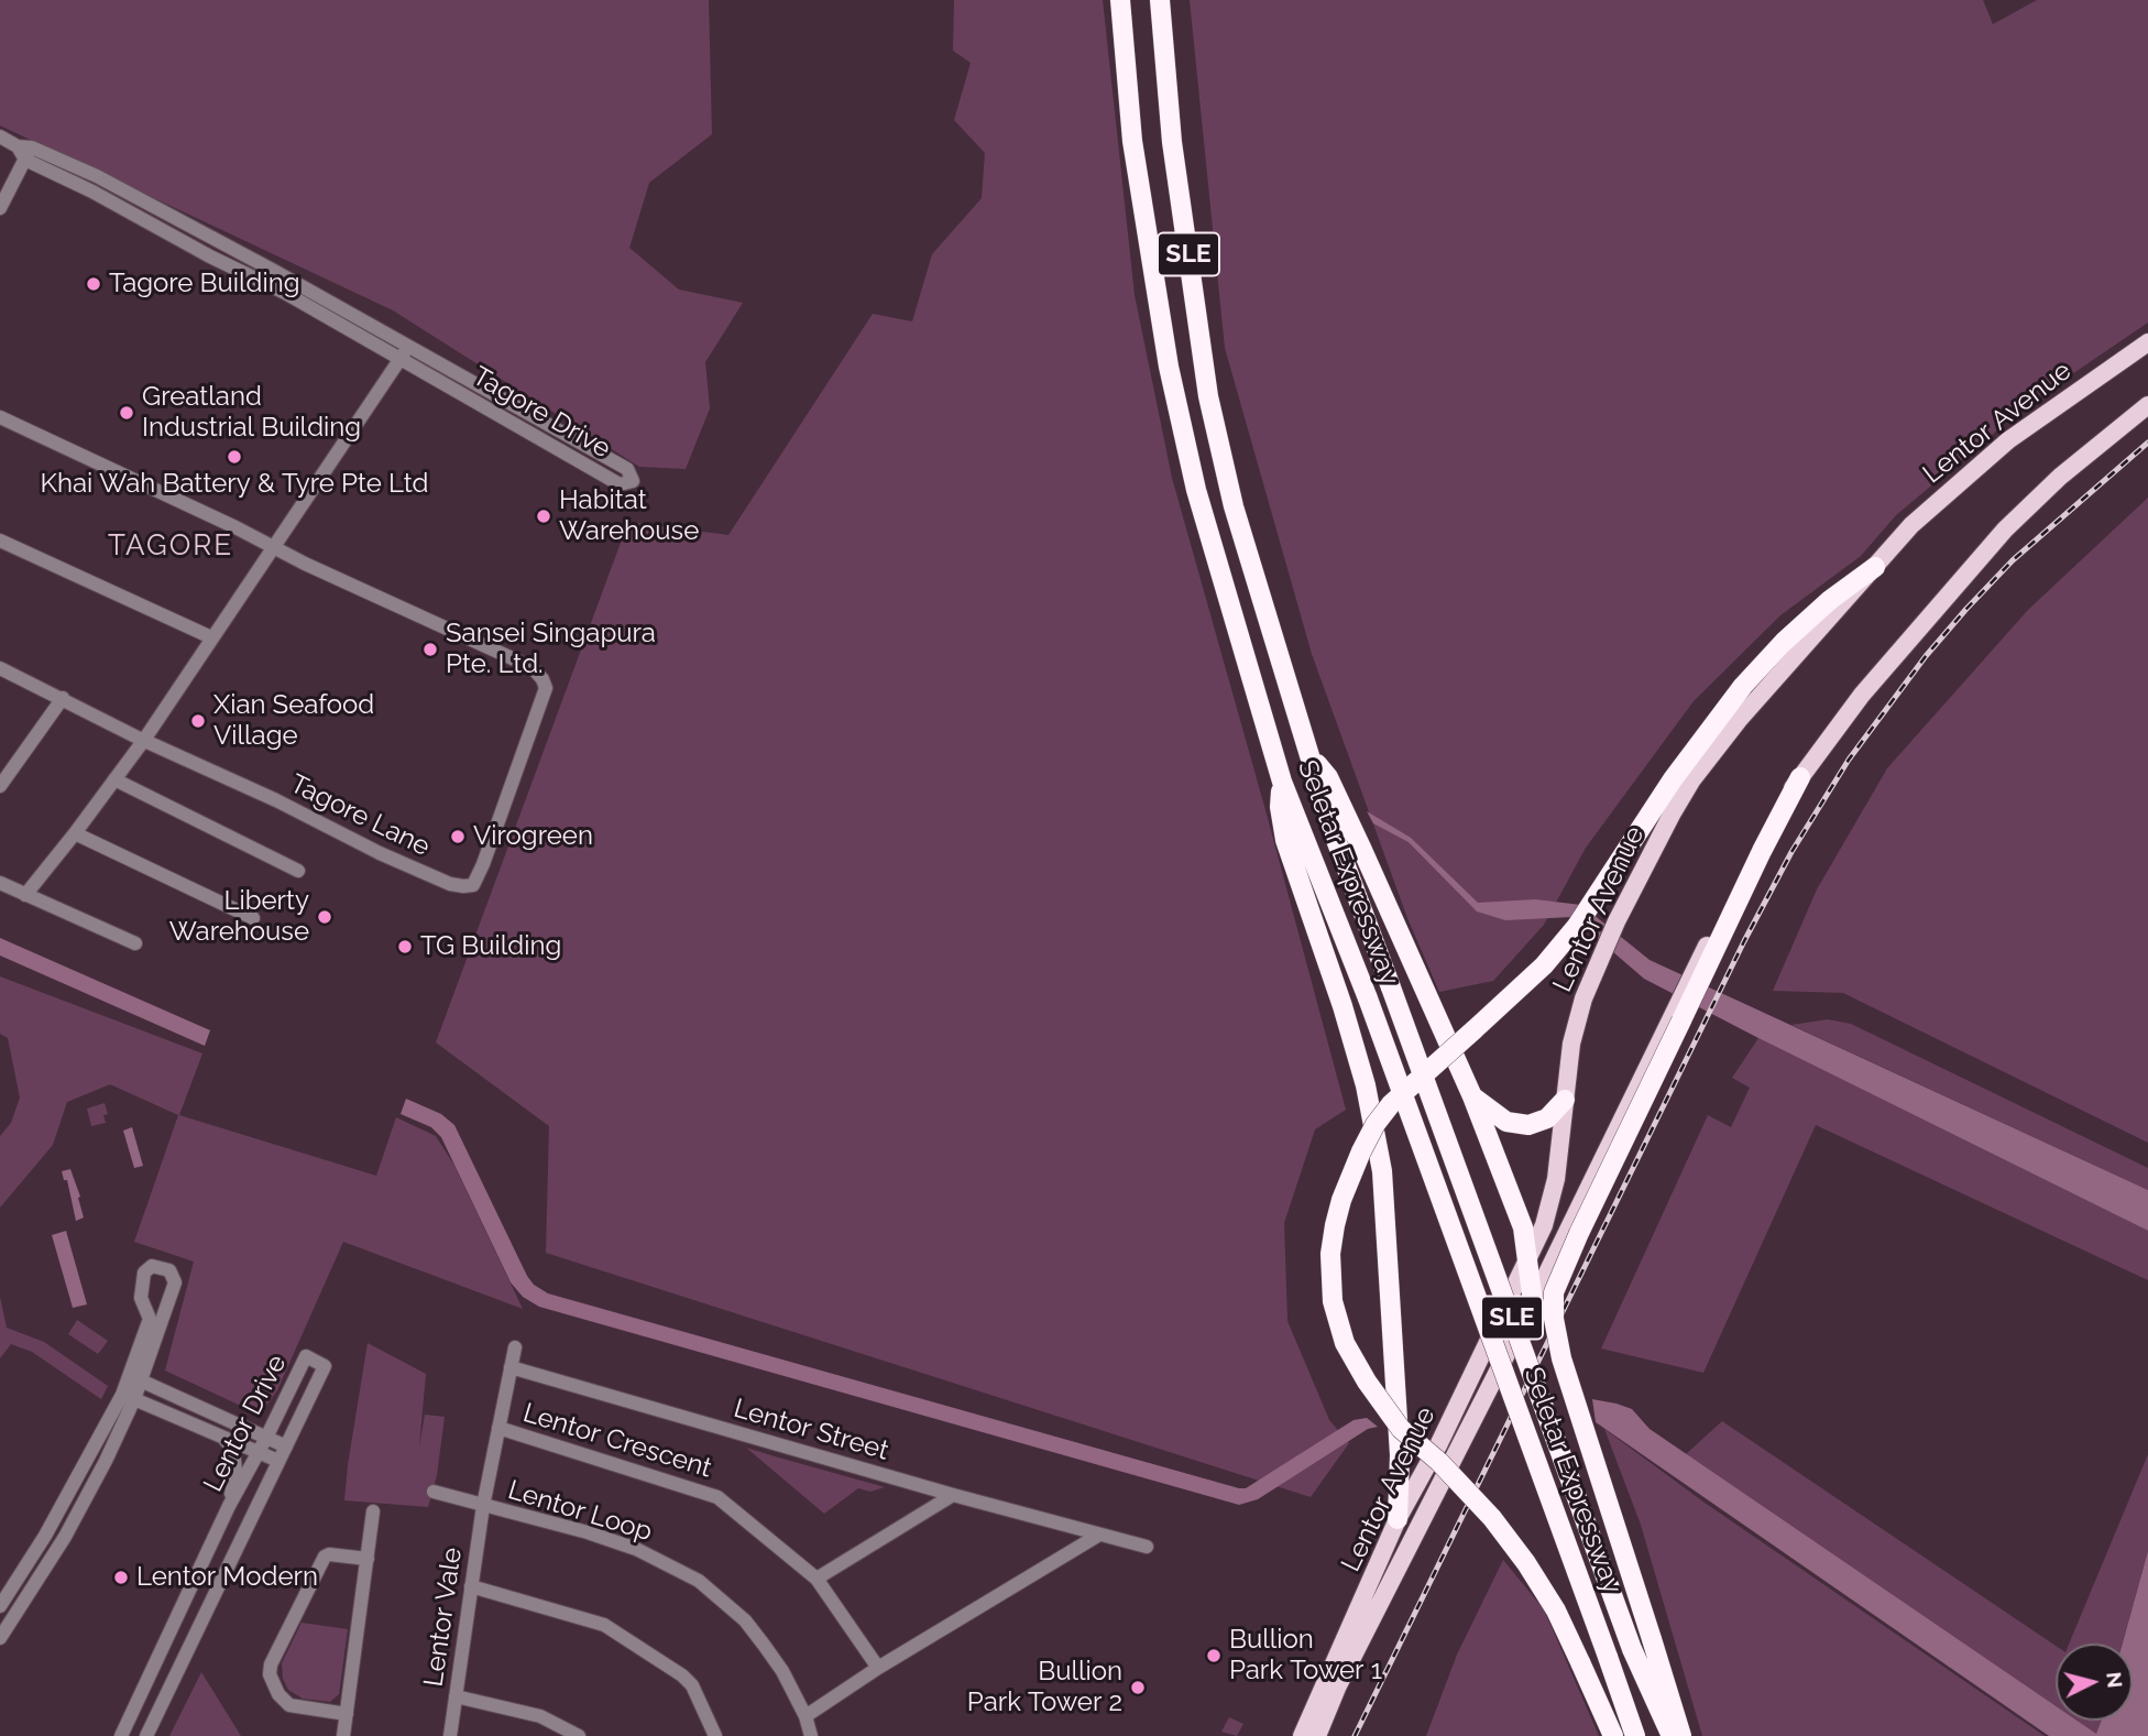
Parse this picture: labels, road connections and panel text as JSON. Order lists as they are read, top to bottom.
{
  "streets": {
    "highway": ["SLE", "Seletar Expressway"],
    "main road": ["Lentor Avenue"],
    "street": [
      "Tagore Drive",
      "Tagore Lane",
      "Lentor Drive",
      "Lentor Street",
      "Lentor Crescent",
      "Lentor Loop",
      "Lentor Vale"
    ]
  },
  "crossings": [
    ["Lentor Loop", "Lentor Vale"]
  ],
  "districts": ["TAGORE"],
  "places": [
    "Tagore Building",
    "Greatland Industrial Building",
    "Khai Wah Battery & Tyre Pte Ltd",
    "Habitat Warehouse",
    "Sansei Singapura Pte. Ltd.",
    "Xian Seafood Village",
    "Virogreen",
    "Liberty Warehouse",
    "TG Building",
    "Lentor Modern",
    "Bullion Park Tower 1",
    "Bullion Park Tower 2"
  ],
  "north": "right"
}
